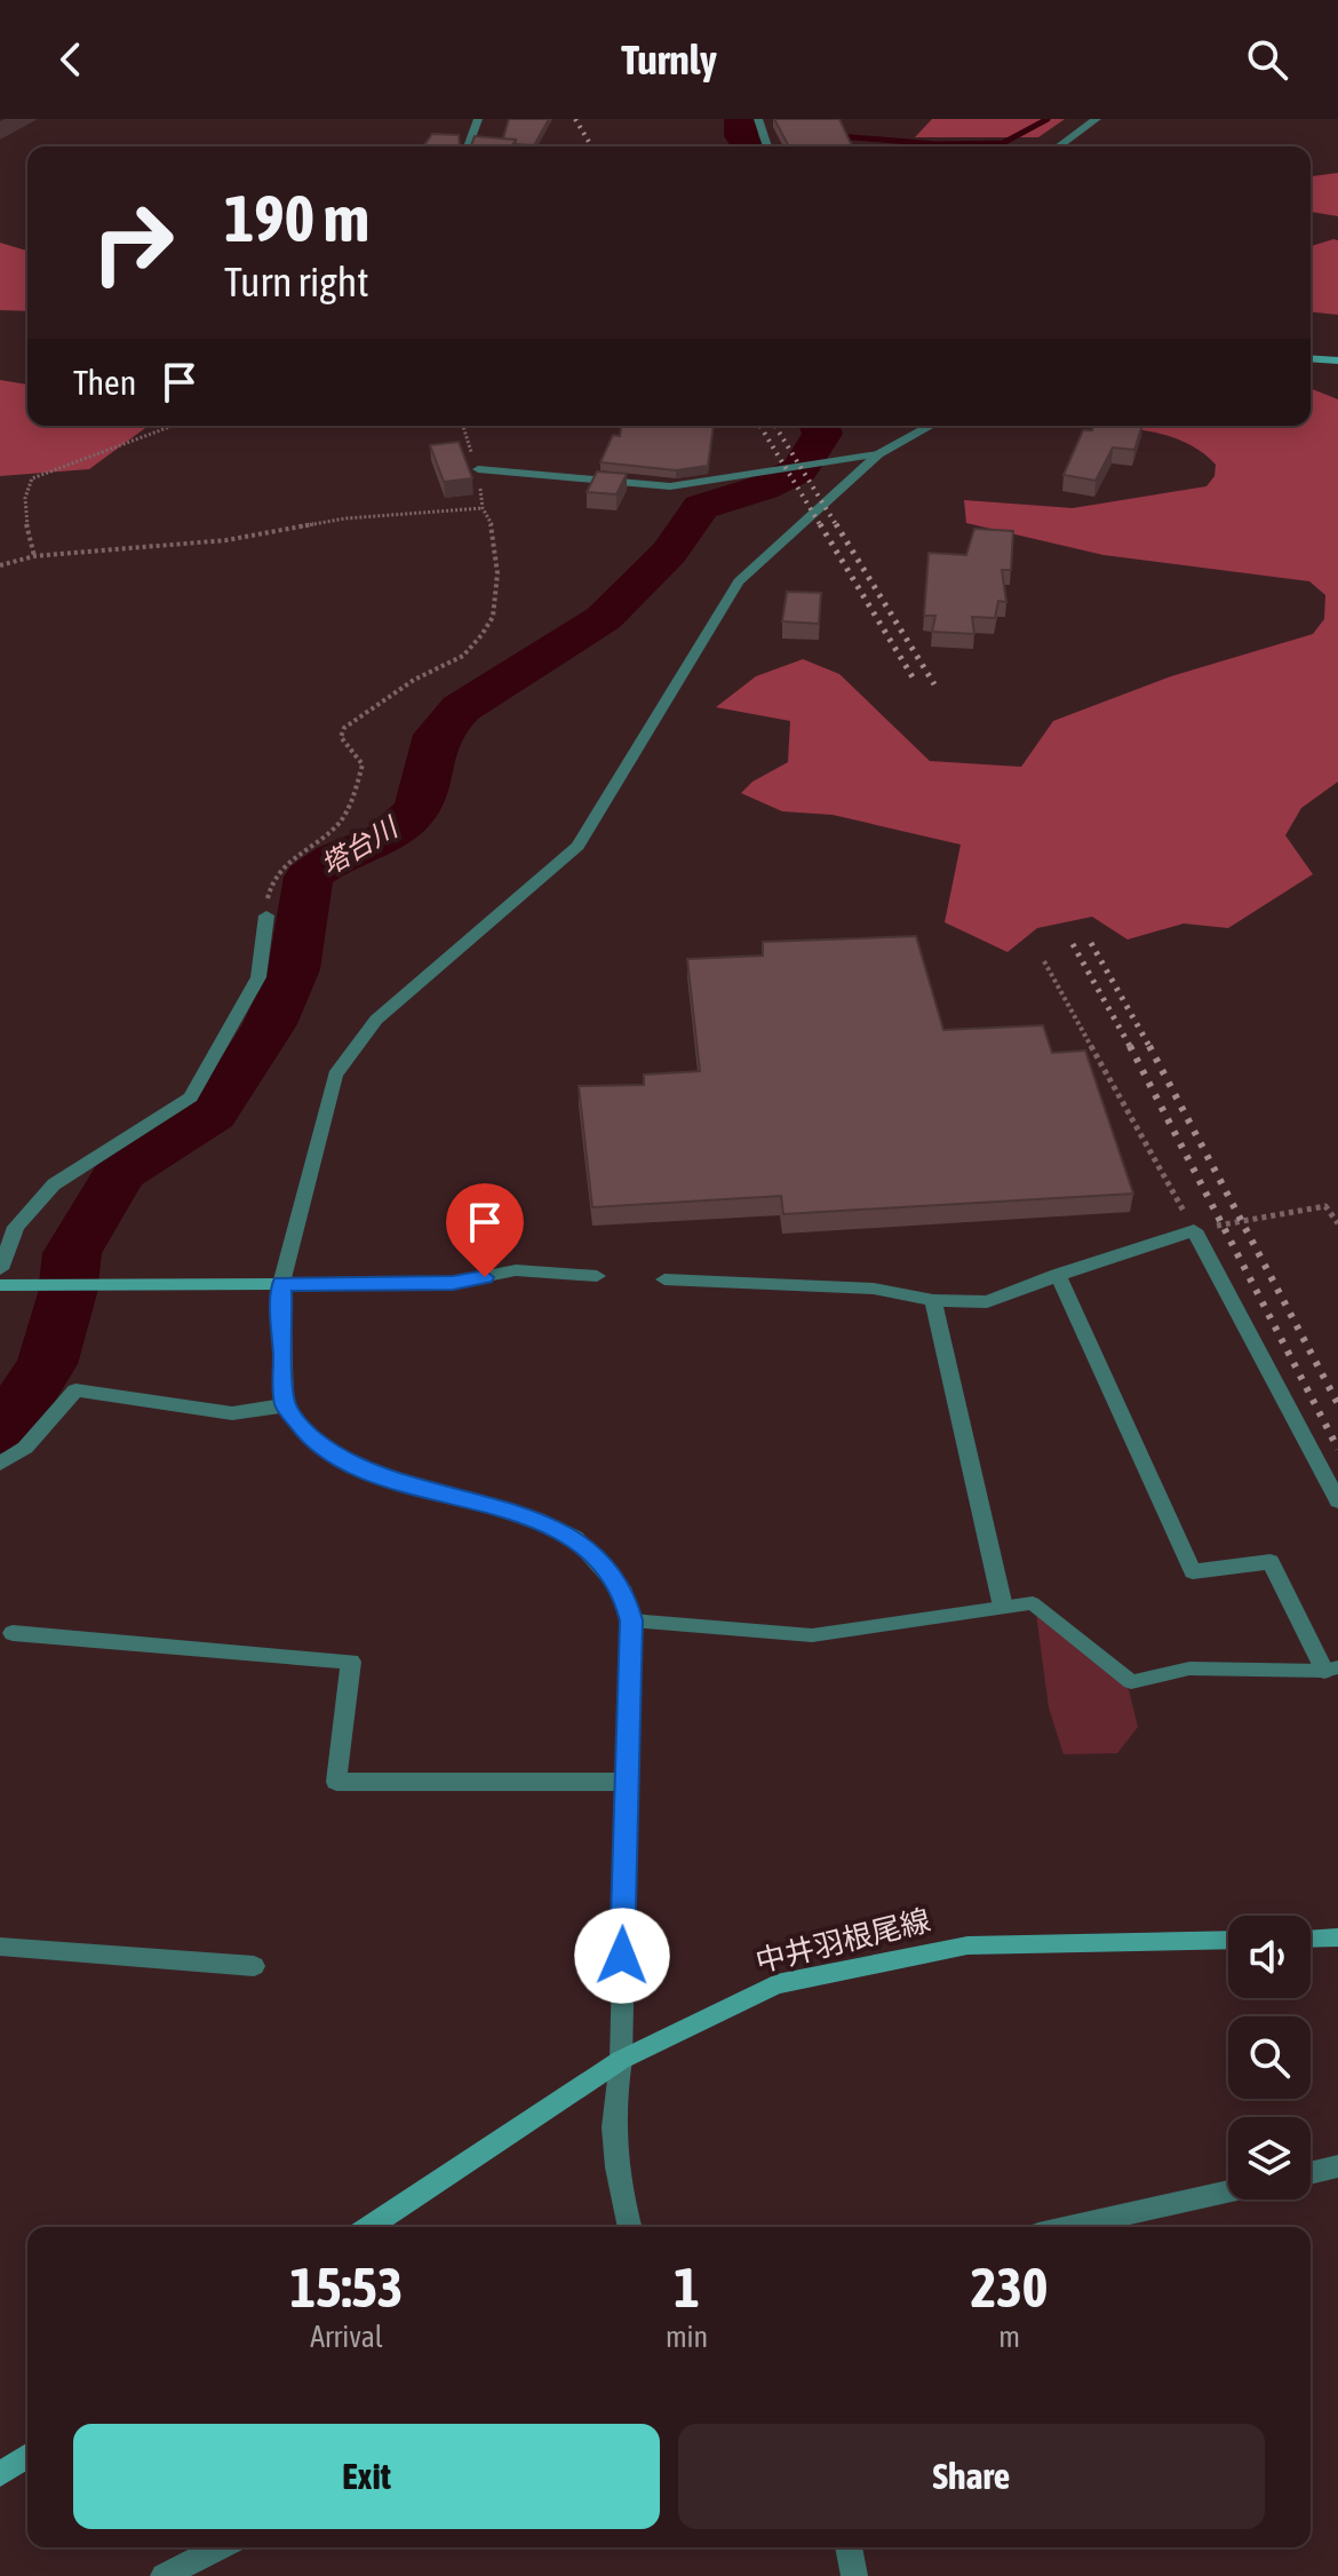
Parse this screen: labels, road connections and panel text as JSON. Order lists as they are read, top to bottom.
{
  "streets": {
    "main road": ["中井羽根尾線"]
  },
  "water": ["塔台川"],
  "page": {
    "header": "Turnly",
    "turn": ["190 m", "Turn right"],
    "then": "Then",
    "eta": [
      "15:53",
      "Arrival",
      "1",
      "min",
      "230",
      "m"
    ],
    "buttons": ["Exit", "Share"]
  }
}
